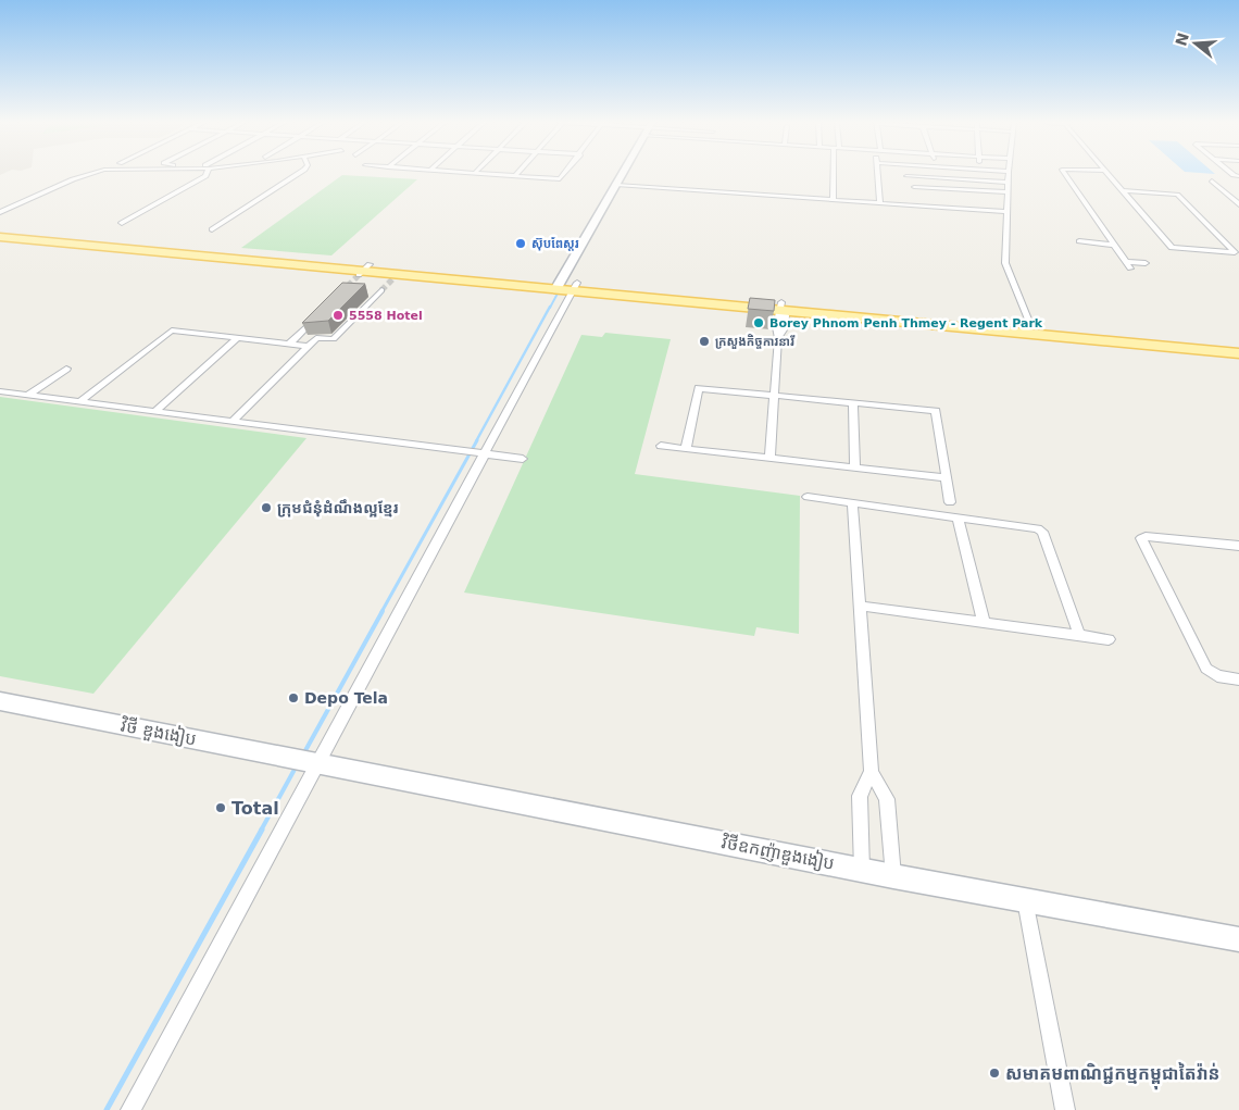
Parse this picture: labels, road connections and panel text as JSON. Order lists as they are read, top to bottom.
{
  "streets": {
    "street": ["វិថី ឌួងងៀប", "វិថីឧកញ៉ាឌួងងៀប"]
  },
  "crossings": [
    ["វិថី ឌួងងៀប", "វិថីឧកញ៉ាឌួងងៀប"]
  ],
  "places": [
    "ស៊ុបពែស្តរ",
    "5558 Hotel",
    "Borey Phnom Penh Thmey - Regent Park",
    "ក្រសួងកិច្ចការនារី",
    "ក្រុមជំនុំដំណឹងល្អខ្មែរ",
    "Depo Tela",
    "Total",
    "សមាគមពាណិជ្ជកម្មកម្ពុជាតៃវ៉ាន់"
  ],
  "north": "left"
}
